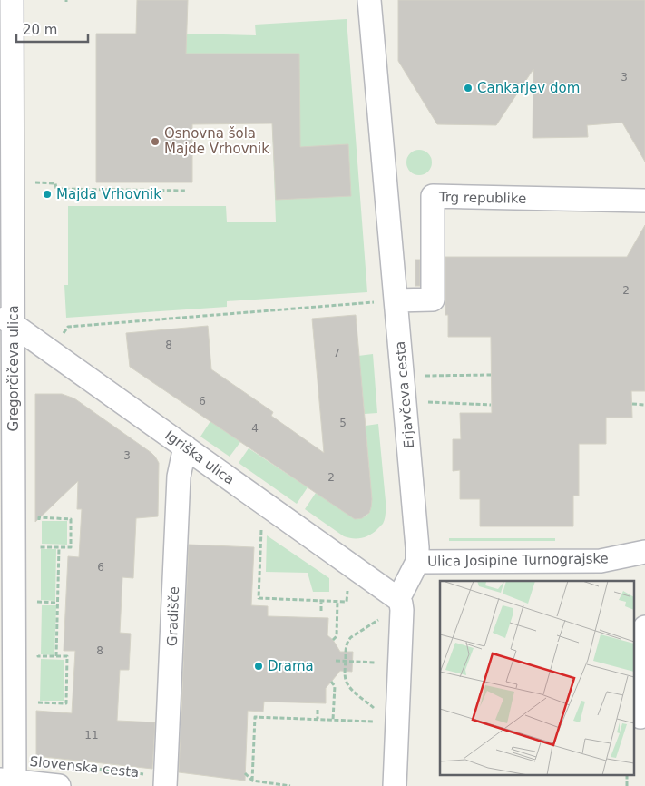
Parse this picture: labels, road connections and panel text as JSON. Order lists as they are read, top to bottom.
{
  "streets": {
    "street": [
      "Trg republike",
      "Gregorčičeva ulica",
      "Erjavčeva cesta",
      "Igriška ulica",
      "Ulica Josipine Turnograjske",
      "Gradišče",
      "Slovenska cesta"
    ]
  },
  "crossings": [
    ["Trg republike", "Erjavčeva cesta"],
    ["Gregorčičeva ulica", "Igriška ulica"],
    ["Gregorčičeva ulica", "Slovenska cesta"],
    ["Erjavčeva cesta", "Ulica Josipine Turnograjske"],
    ["Igriška ulica", "Gradišče"],
    ["Gradišče", "Slovenska cesta"]
  ],
  "places": [
    "Cankarjev dom",
    "Osnovna šola Majde Vrhovnik",
    "Majda Vrhovnik",
    "Drama"
  ],
  "house_numbers": [
    "3",
    "2",
    "8",
    "7",
    "6",
    "5",
    "4",
    "3",
    "2",
    "6",
    "8",
    "11"
  ],
  "scale_bar": "20 m"
}
